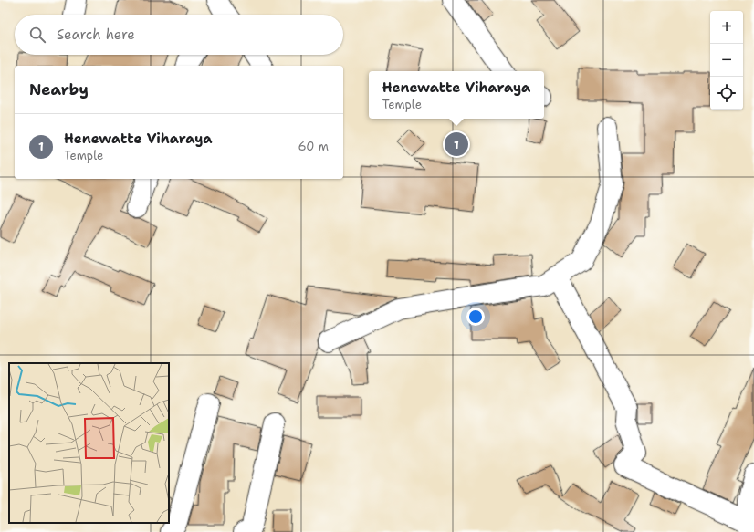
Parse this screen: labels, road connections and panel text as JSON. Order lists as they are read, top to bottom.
{
  "page": {
    "map_buttons": ["+", "−"],
    "search": "Search here",
    "heading": "Nearby",
    "popup": ["Henewatte Viharaya", "Temple"],
    "list": [
      {
        "mark": "1",
        "name": "Henewatte Viharaya",
        "note": "Temple",
        "value": "60 m"
      }
    ],
    "pins": "1"
  }
}
